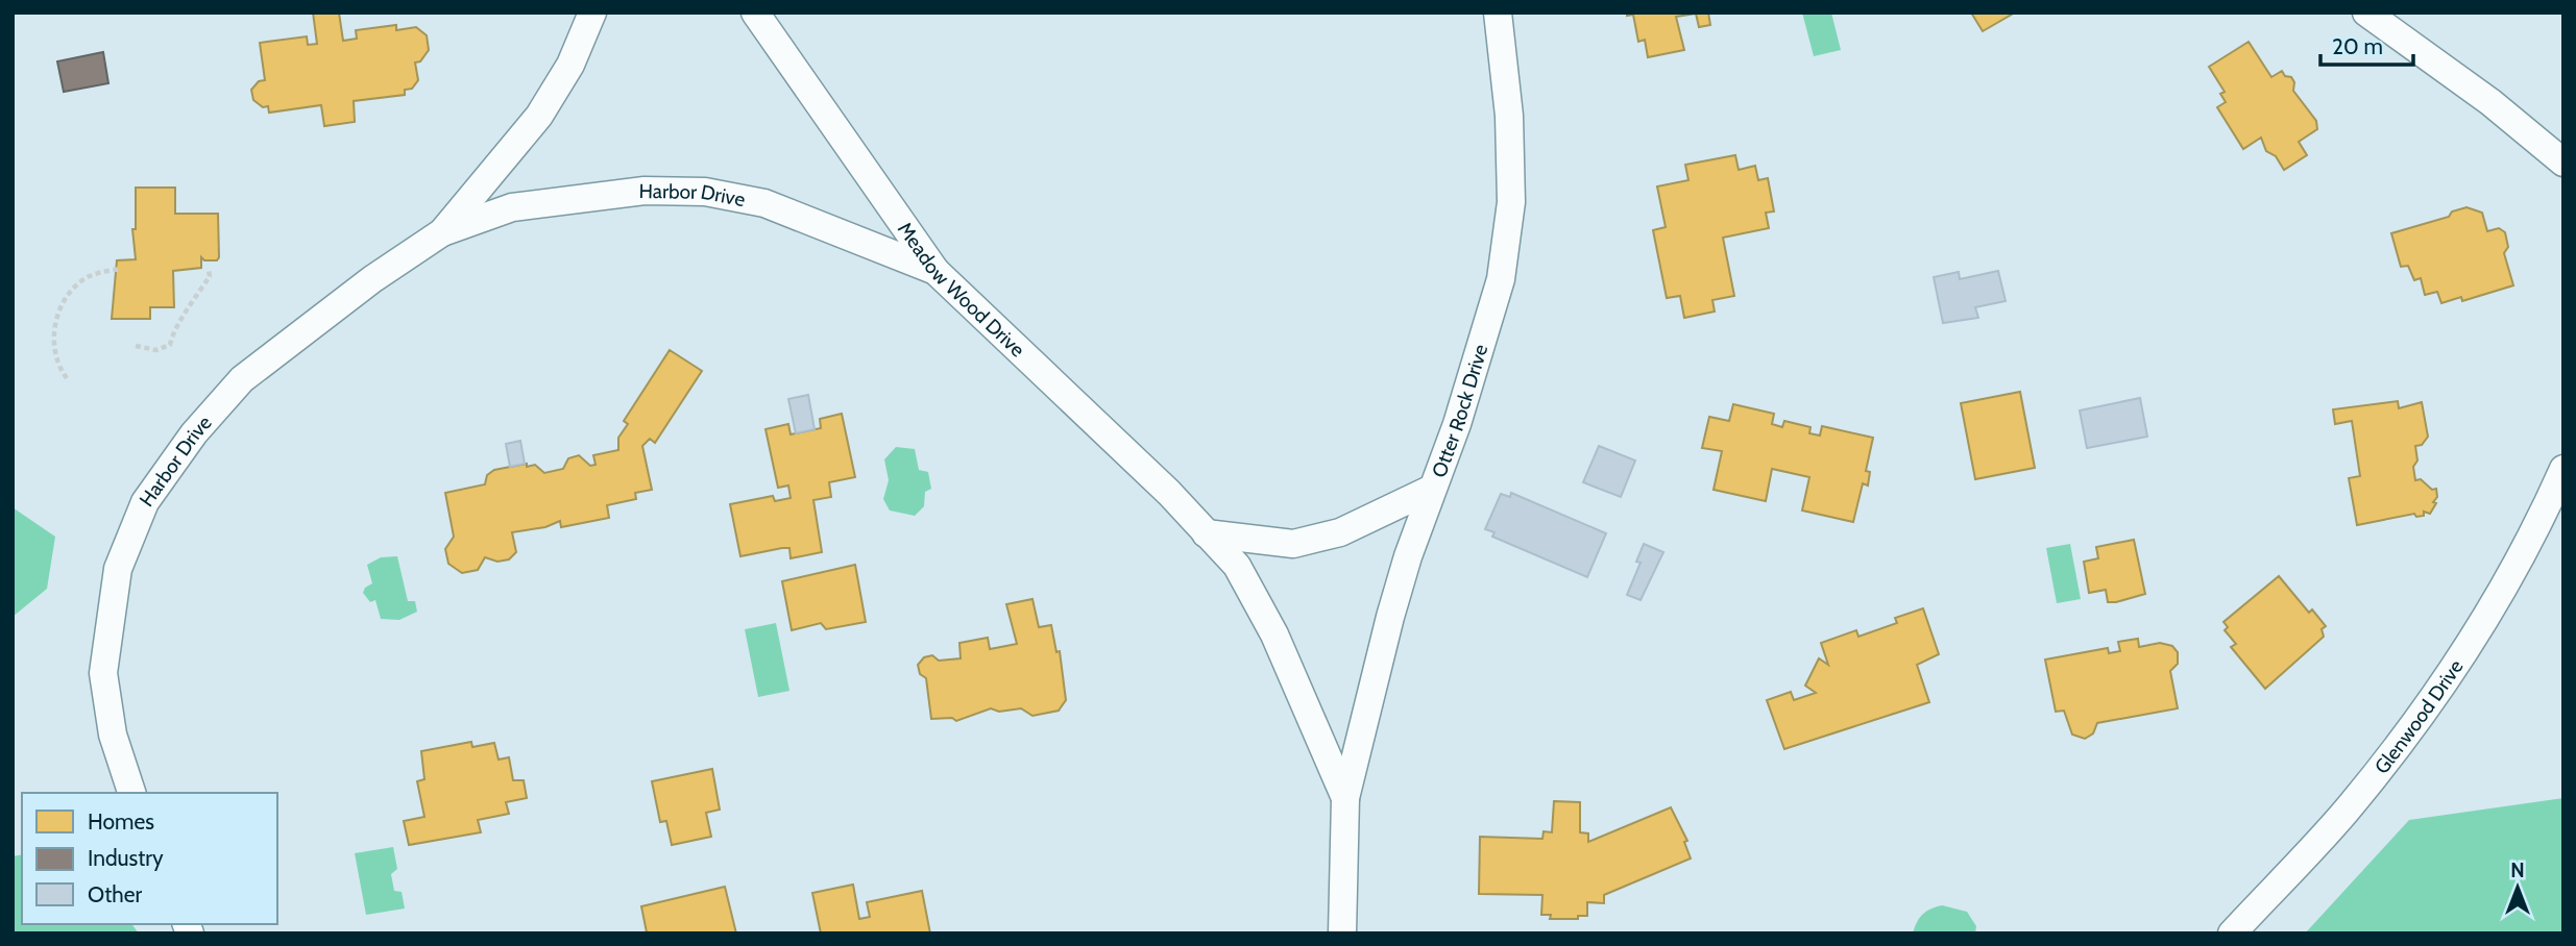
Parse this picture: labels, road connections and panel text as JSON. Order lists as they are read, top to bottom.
{
  "streets": {
    "street": [
      "Harbor Drive",
      "Meadow Wood Drive",
      "Otter Rock Drive",
      "Glenwood Drive"
    ]
  },
  "crossings": [
    ["Harbor Drive", "Meadow Wood Drive"],
    ["Meadow Wood Drive", "Otter Rock Drive"]
  ],
  "legend": ["Homes", "Industry", "Other"],
  "scale_bar": "20 m",
  "north": "top"
}
